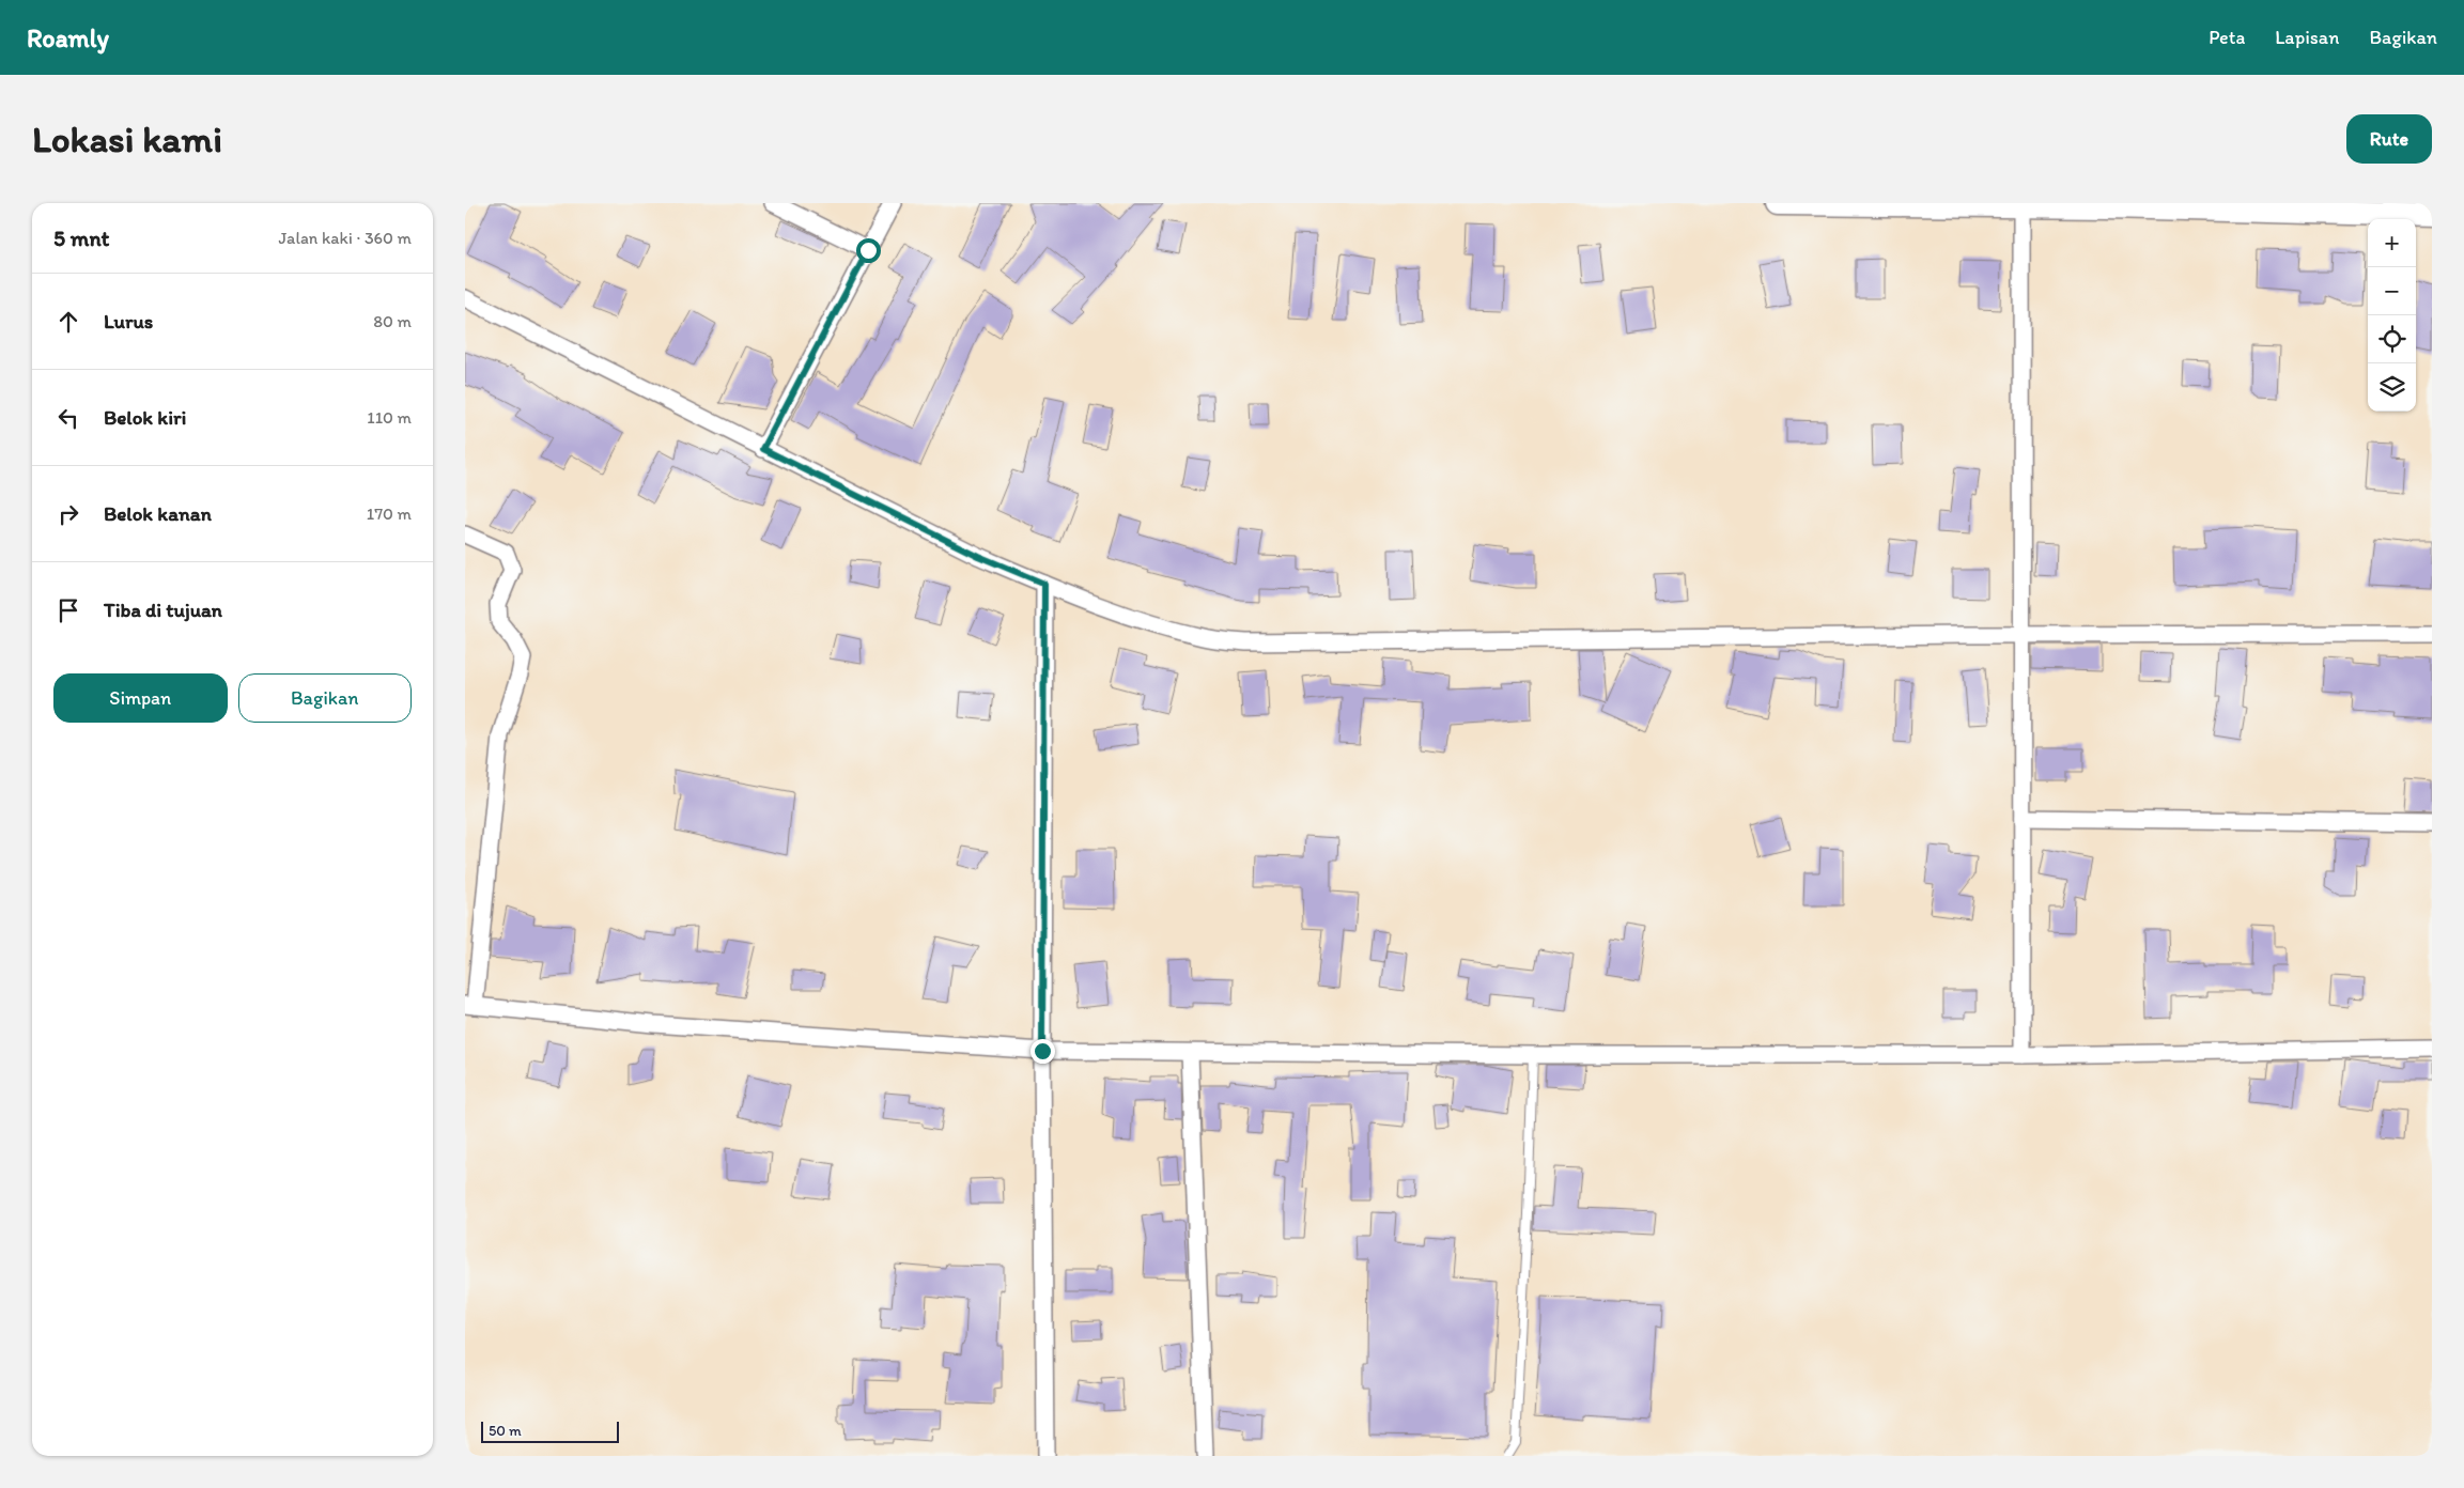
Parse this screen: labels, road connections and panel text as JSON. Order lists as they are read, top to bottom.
{
  "scale_bar": "50 m",
  "page": {
    "header": "Roamly",
    "nav": ["Peta", "Lapisan", "Bagikan"],
    "buttons": [
      "Rute",
      ["Simpan", "Bagikan"]
    ],
    "title": "Lokasi kami",
    "heading": ["5 mnt", "Jalan kaki · 360 m"],
    "map_buttons": ["+", "−"],
    "list": [
      ["Lurus", "80 m"],
      ["Belok kiri", "110 m"],
      ["Belok kanan", "170 m"],
      "Tiba di tujuan"
    ],
    "scale": "50 m"
  }
}
